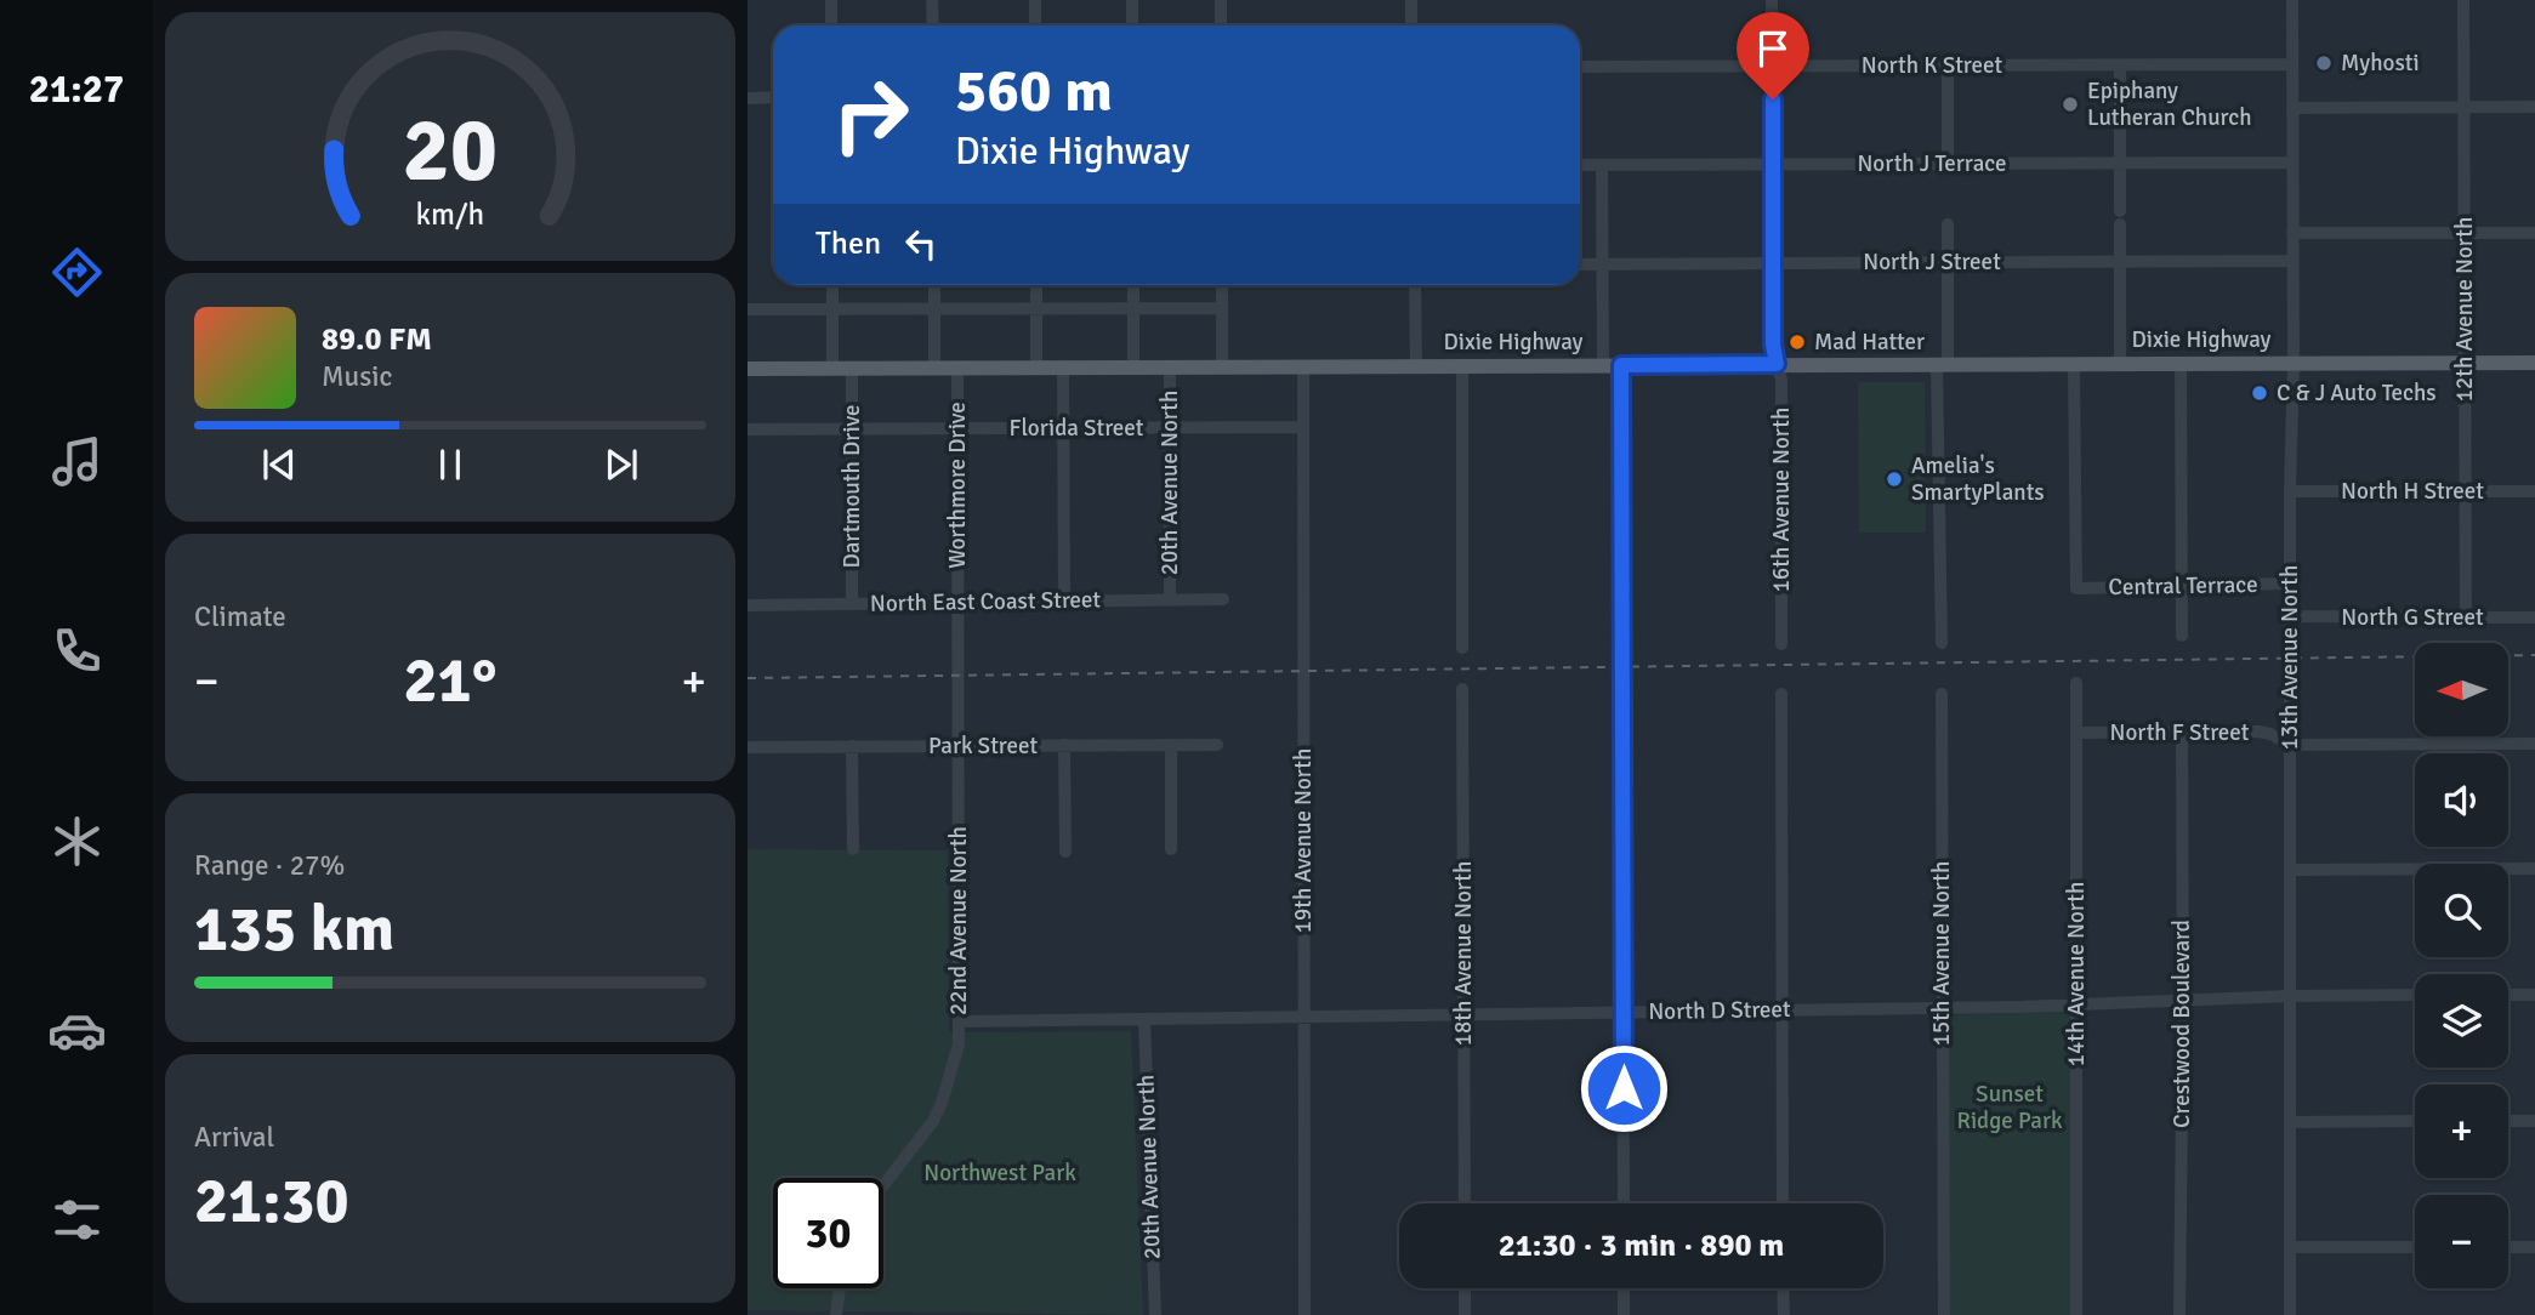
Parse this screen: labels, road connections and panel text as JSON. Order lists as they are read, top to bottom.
{
  "streets": {
    "main road": ["Dixie Highway"],
    "street": [
      "North K Street",
      "North J Terrace",
      "North J Street",
      "12th Avenue North",
      "Florida Street",
      "20th Avenue North",
      "Worthmore Drive",
      "Dartmouth Drive",
      "North H Street",
      "16th Avenue North",
      "Central Terrace",
      "North East Coast Street",
      "North G Street",
      "13th Avenue North",
      "North F Street",
      "Park Street",
      "19th Avenue North",
      "22nd Avenue North",
      "18th Avenue North",
      "15th Avenue North",
      "14th Avenue North",
      "North D Street",
      "Crestwood Boulevard"
    ]
  },
  "crossings": [
    ["North K Street", "16th Avenue North"],
    ["North K Street", "13th Avenue North"],
    ["North J Terrace", "16th Avenue North"],
    ["North J Terrace", "13th Avenue North"],
    ["North J Street", "16th Avenue North"],
    ["North J Street", "13th Avenue North"],
    ["12th Avenue North", "Dixie Highway"],
    ["12th Avenue North", "North H Street"],
    ["12th Avenue North", "North G Street"],
    ["Dixie Highway", "20th Avenue North"],
    ["Dixie Highway", "Worthmore Drive"],
    ["Dixie Highway", "Dartmouth Drive"],
    ["Dixie Highway", "16th Avenue North"],
    ["Dixie Highway", "Central Terrace"],
    ["Dixie Highway", "13th Avenue North"],
    ["Dixie Highway", "19th Avenue North"],
    ["Florida Street", "20th Avenue North"],
    ["Florida Street", "Worthmore Drive"],
    ["Florida Street", "Dartmouth Drive"],
    ["Florida Street", "19th Avenue North"],
    ["20th Avenue North", "North East Coast Street"],
    ["20th Avenue North", "North D Street"],
    ["Worthmore Drive", "North East Coast Street"],
    ["Worthmore Drive", "22nd Avenue North"],
    ["Dartmouth Drive", "North East Coast Street"],
    ["North H Street", "13th Avenue North"],
    ["Central Terrace", "13th Avenue North"],
    ["North East Coast Street", "22nd Avenue North"],
    ["North G Street", "13th Avenue North"],
    ["13th Avenue North", "North F Street"],
    ["13th Avenue North", "North D Street"],
    ["North F Street", "14th Avenue North"],
    ["North F Street", "Crestwood Boulevard"],
    ["Park Street", "22nd Avenue North"],
    ["19th Avenue North", "North D Street"],
    ["22nd Avenue North", "North D Street"],
    ["18th Avenue North", "North D Street"],
    ["15th Avenue North", "North D Street"],
    ["14th Avenue North", "North D Street"],
    ["North D Street", "Crestwood Boulevard"]
  ],
  "parks": ["Sunset Ridge Park", "Northwest Park"],
  "places": [
    "Myhosti",
    "Epiphany Lutheran Church",
    "Mad Hatter",
    "C & J Auto Techs",
    "Amelia's SmartyPlants"
  ],
  "north": "left",
  "page": {
    "tabs": "21:27",
    "turn": ["560 m", "Dixie Highway"],
    "then": "Then",
    "song": ["89.0 FM", "Music"],
    "tile": [
      "Climate",
      ["Range · 27%", "135 km"],
      ["Arrival", "21:30"]
    ],
    "map_buttons": ["+", "−"],
    "heat": ["−", "21°", "+"],
    "limit": "30",
    "trip": "21:30 · 3 min · 890 m",
    "gauge": ["20", "km/h"]
  }
}
